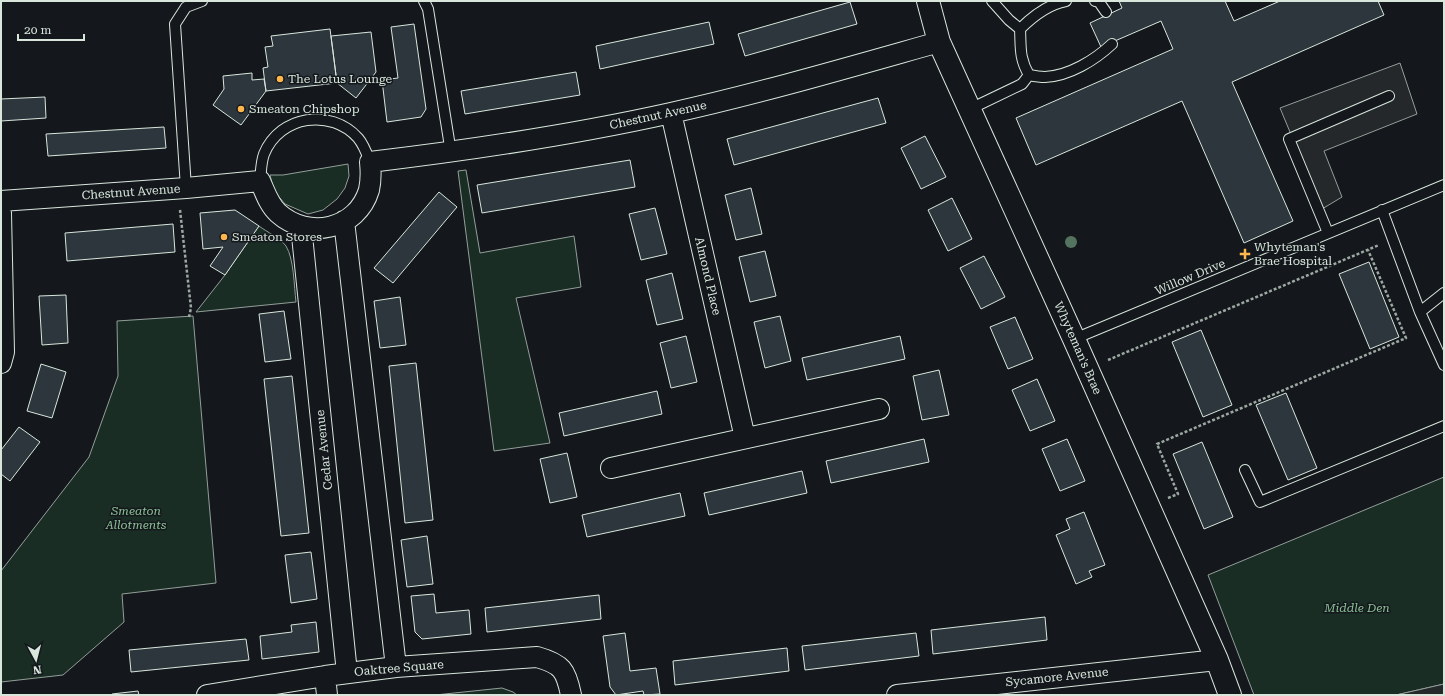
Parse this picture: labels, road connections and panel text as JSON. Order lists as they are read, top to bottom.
{
  "streets": {
    "street": [
      "Chestnut Avenue",
      "Almond Place",
      "Whyteman's Brae",
      "Cedar Avenue",
      "Oaktree Square",
      "Sycamore Avenue"
    ],
    "lane": ["Willow Drive"]
  },
  "crossings": [
    ["Chestnut Avenue", "Almond Place"],
    ["Chestnut Avenue", "Whyteman's Brae"],
    ["Chestnut Avenue", "Cedar Avenue"],
    ["Willow Drive", "Whyteman's Brae"],
    ["Whyteman's Brae", "Sycamore Avenue"],
    ["Cedar Avenue", "Oaktree Square"]
  ],
  "parks": ["Smeaton Allotments", "Middle Den"],
  "places": {
    "other": ["The Lotus Lounge", "Smeaton Chipshop", "Smeaton Stores"],
    "health": ["Whyteman's Brae Hospital"]
  },
  "scale_bar": "20 m",
  "north": "bottom"
}
